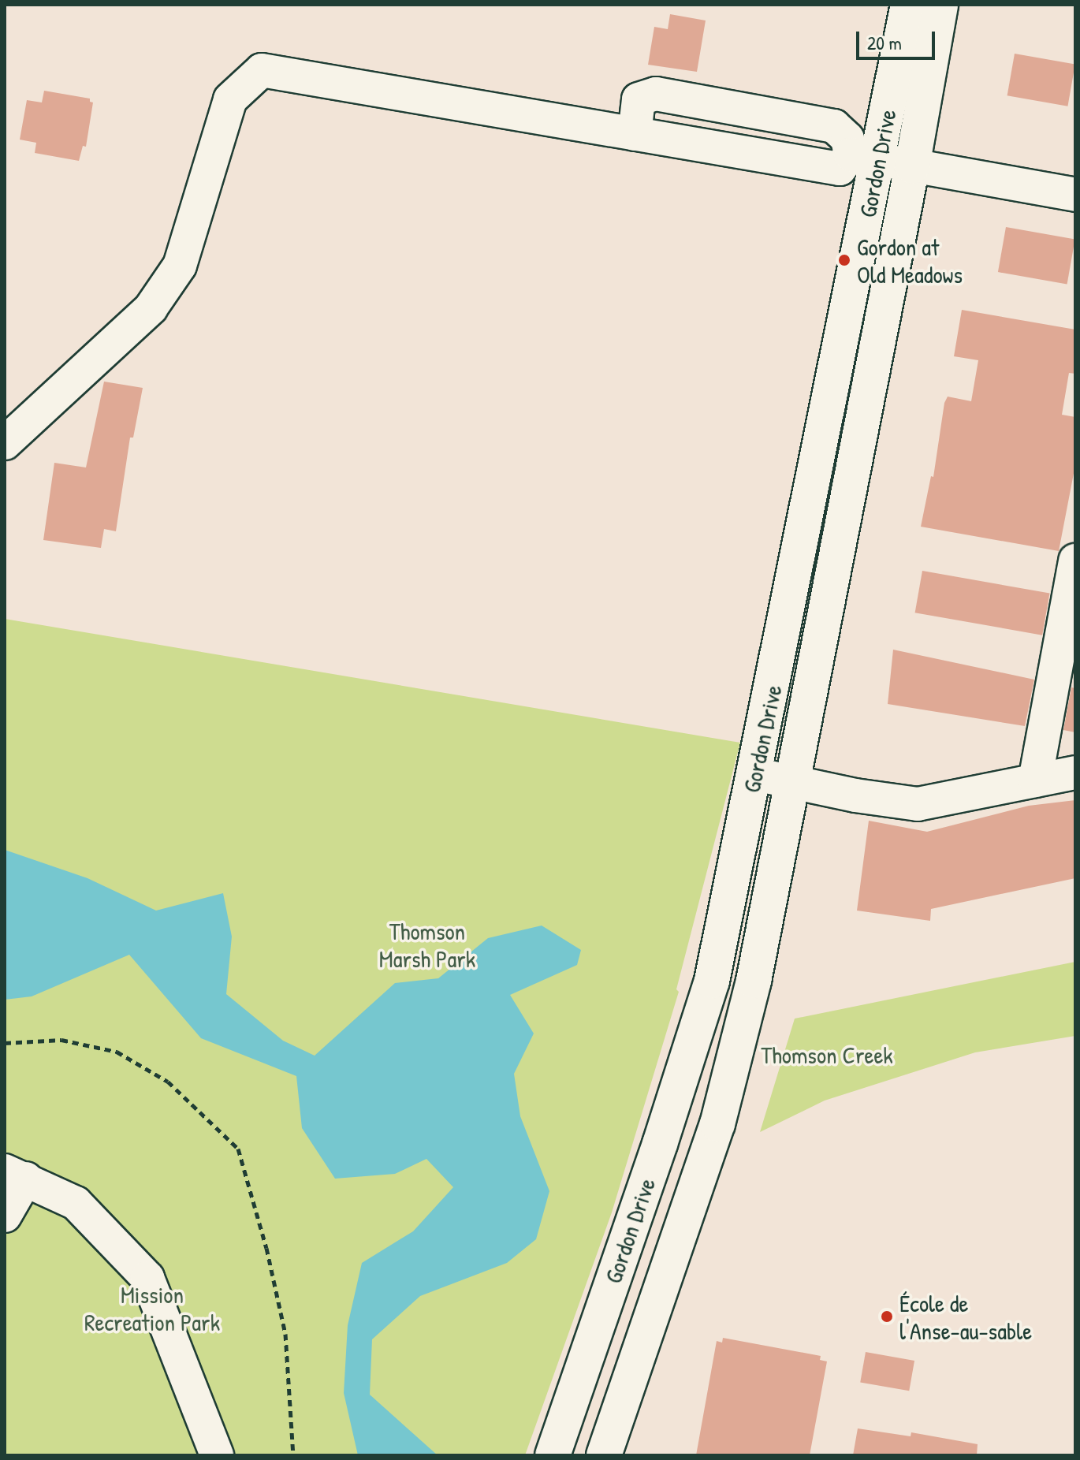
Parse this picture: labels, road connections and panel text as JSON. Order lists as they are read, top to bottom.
{
  "streets": {
    "main road": ["Gordon Drive"]
  },
  "parks": ["Thomson Marsh Park", "Thomson Creek", "Mission Recreation Park"],
  "places": ["Gordon at Old Meadows", "École de l'Anse-au-sable"],
  "scale_bar": "20 m"
}
